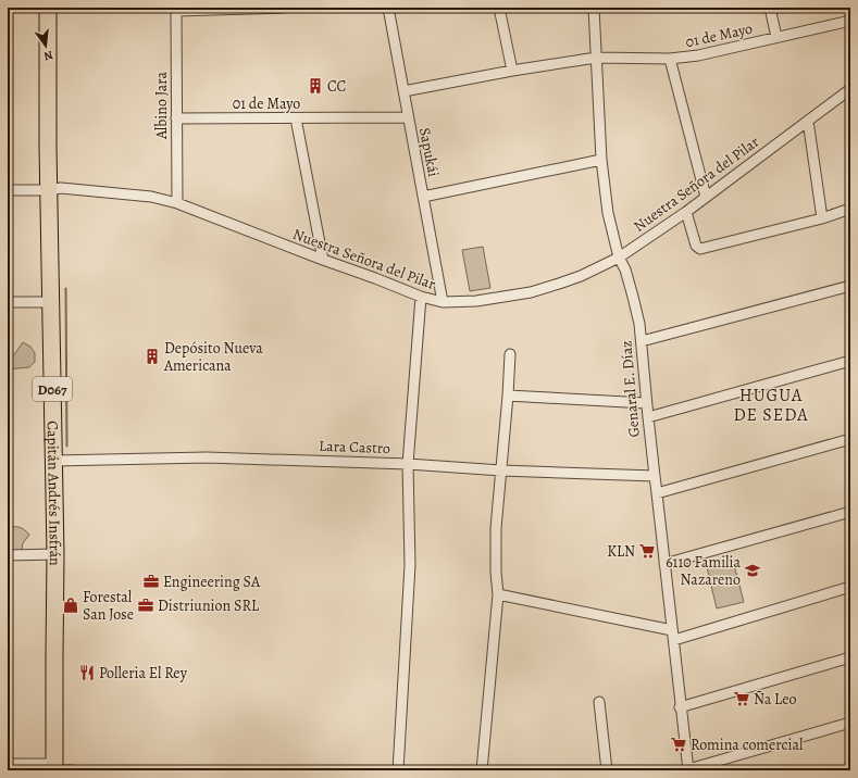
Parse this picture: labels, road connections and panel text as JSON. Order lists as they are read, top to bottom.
{
  "streets": {
    "main road": ["D067", "Capitán Andrés Insfrán"],
    "street": [
      "01 de Mayo",
      "Albino Jara",
      "Sapukái",
      "Nuestra Señora del Pilar",
      "Genaral E. Díaz",
      "Lara Castro"
    ]
  },
  "crossings": [
    ["01 de Mayo", "Albino Jara"],
    ["01 de Mayo", "Sapukái"],
    ["01 de Mayo", "Genaral E. Díaz"],
    ["Albino Jara", "Nuestra Señora del Pilar"],
    ["Sapukái", "Nuestra Señora del Pilar"],
    ["Nuestra Señora del Pilar", "Genaral E. Díaz"],
    ["Nuestra Señora del Pilar", "Capitán Andrés Insfrán"],
    ["Genaral E. Díaz", "Lara Castro"],
    ["Lara Castro", "Capitán Andrés Insfrán"]
  ],
  "districts": ["HUGUA DE SEDA"],
  "places": {
    "building": ["CC", "Depósito Nueva Americana"],
    "supermarket": ["KLN", "Ña Leo", "Romina comercial"],
    "school or university": ["6110 Familia Nazareno"],
    "office": ["Engineering SA", "Distriunion SRL"],
    "shop": ["Forestal San Jose"],
    "restaurant": ["Polleria El Rey"]
  },
  "north": "bottom"
}
